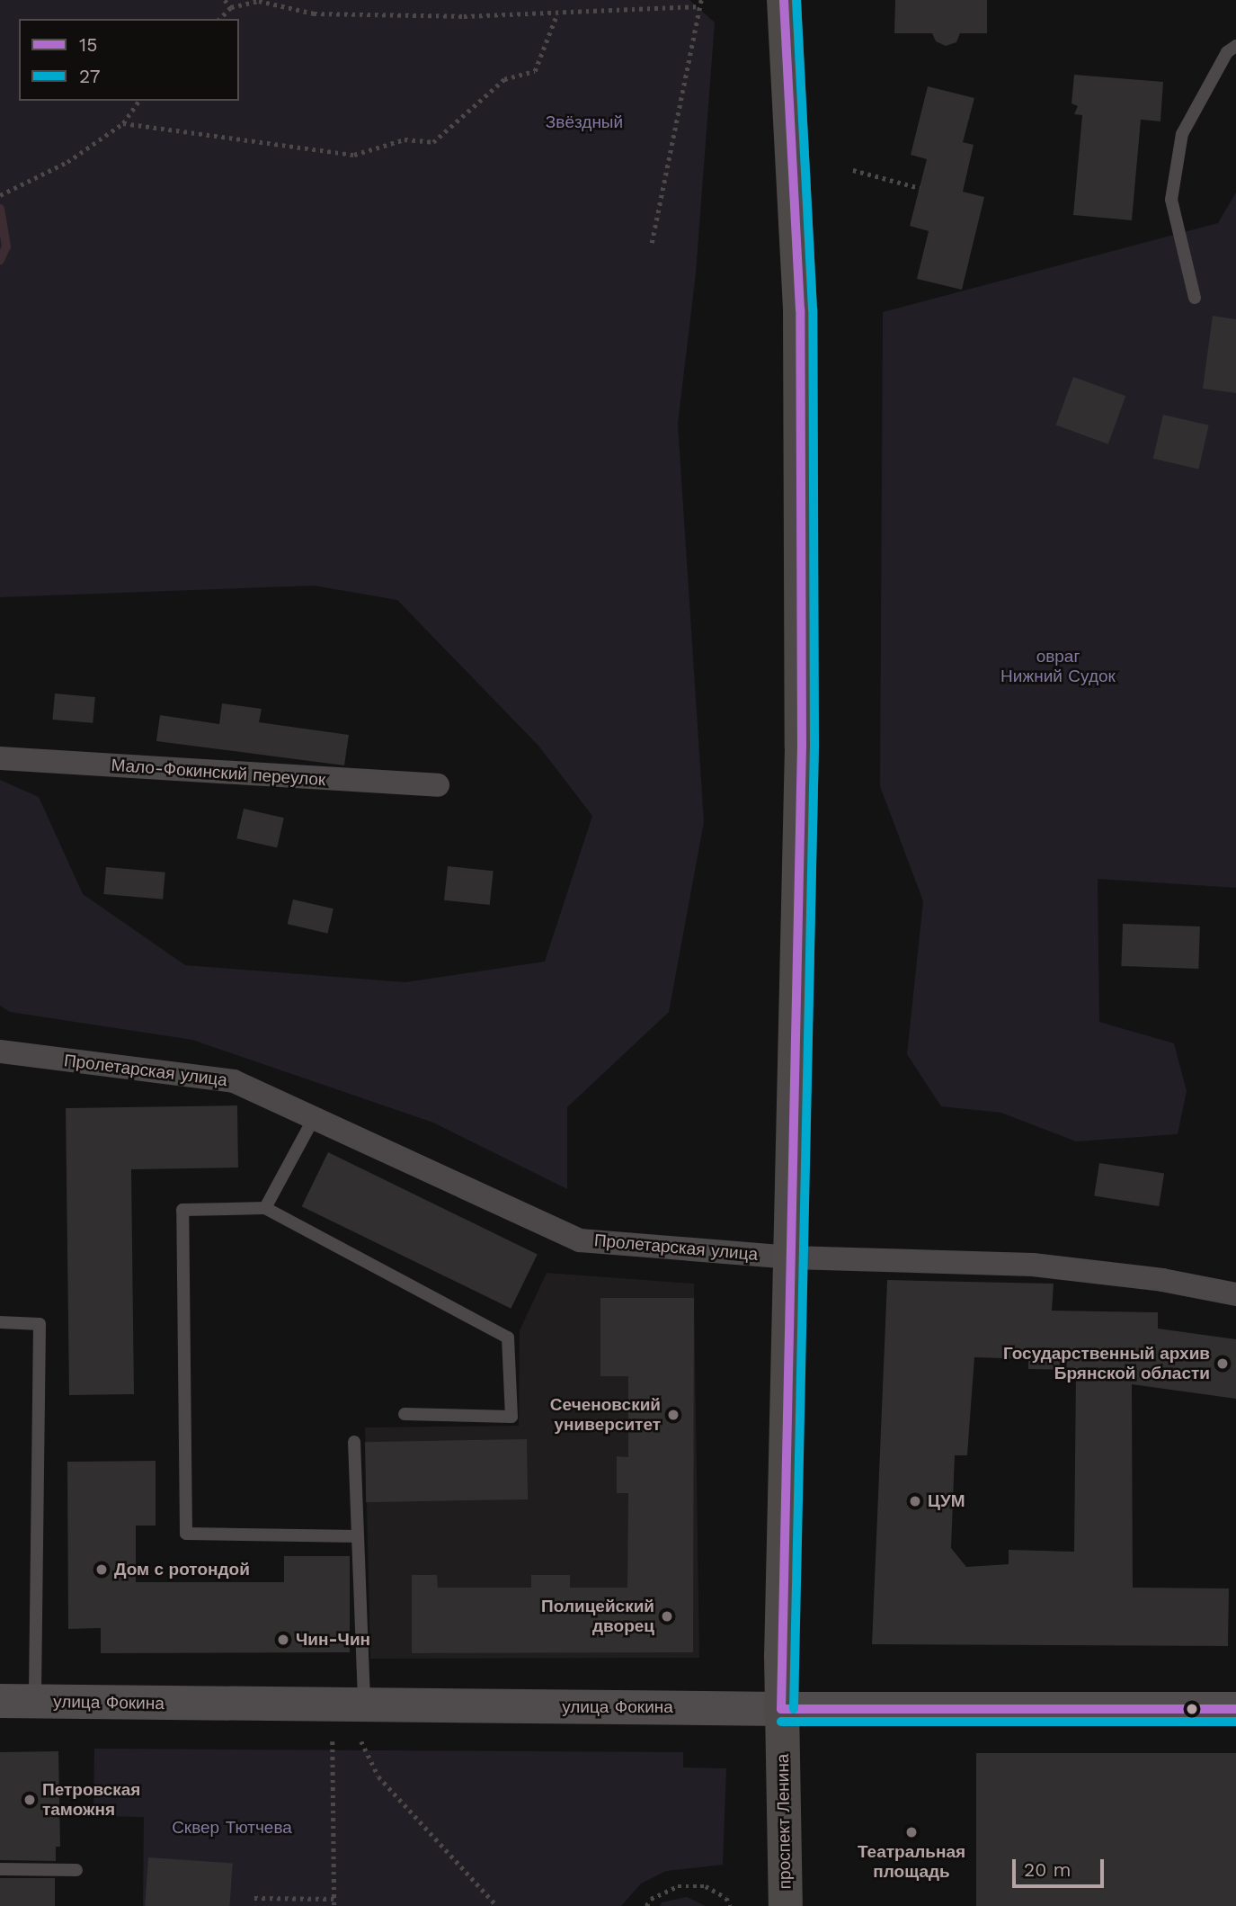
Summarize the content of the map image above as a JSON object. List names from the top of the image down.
{
  "streets": {
    "main road": ["улица Фокина", "проспект Ленина"],
    "street": ["Мало-Фокинский переулок", "Пролетарская улица"]
  },
  "crossings": [
    ["Пролетарская улица", "проспект Ленина"],
    ["улица Фокина", "проспект Ленина"]
  ],
  "parks": ["Звёздный", "овраг Нижний Судок", "Сквер Тютчева"],
  "places": [
    "Государственный архив Брянской области",
    "Сеченовский университет",
    "ЦУМ",
    "Дом с ротондой",
    "Полицейский дворец",
    "Чин-Чин",
    "Петровская таможня",
    "Театральная площадь"
  ],
  "lines": ["transit line 15", "transit line 27"],
  "legend": ["15", "27"],
  "scale_bar": "20 m"
}
